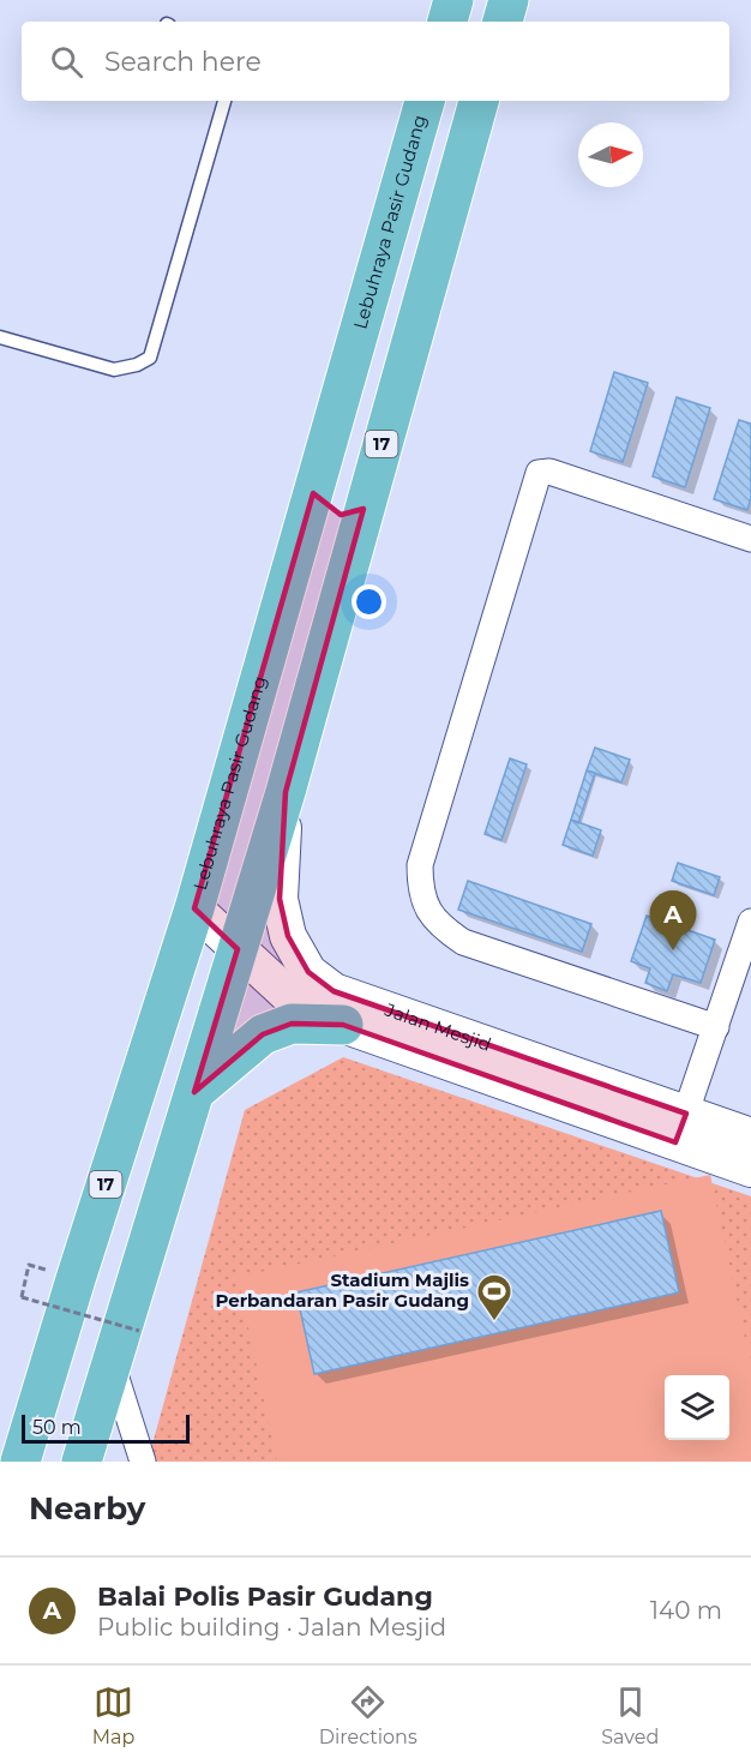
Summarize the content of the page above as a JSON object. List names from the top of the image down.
{
  "streets": {
    "main road": ["Lebuhraya Pasir Gudang", "17", "Jalan Mesjid"]
  },
  "crossings": [
    ["Lebuhraya Pasir Gudang", "Jalan Mesjid"],
    ["17", "Jalan Mesjid"]
  ],
  "places": {
    "sports": ["Stadium Majlis Perbandaran Pasir Gudang"]
  },
  "scale_bar": "50 m",
  "north": "right",
  "page": {
    "search": "Search here",
    "pins": "A",
    "scale": "50 m",
    "heading": "Nearby",
    "list": [
      {
        "mark": "A",
        "name": "Balai Polis Pasir Gudang",
        "note": "Public building · Jalan Mesjid",
        "value": "140 m"
      }
    ],
    "nav": ["Map", "Directions", "Saved"]
  }
}
